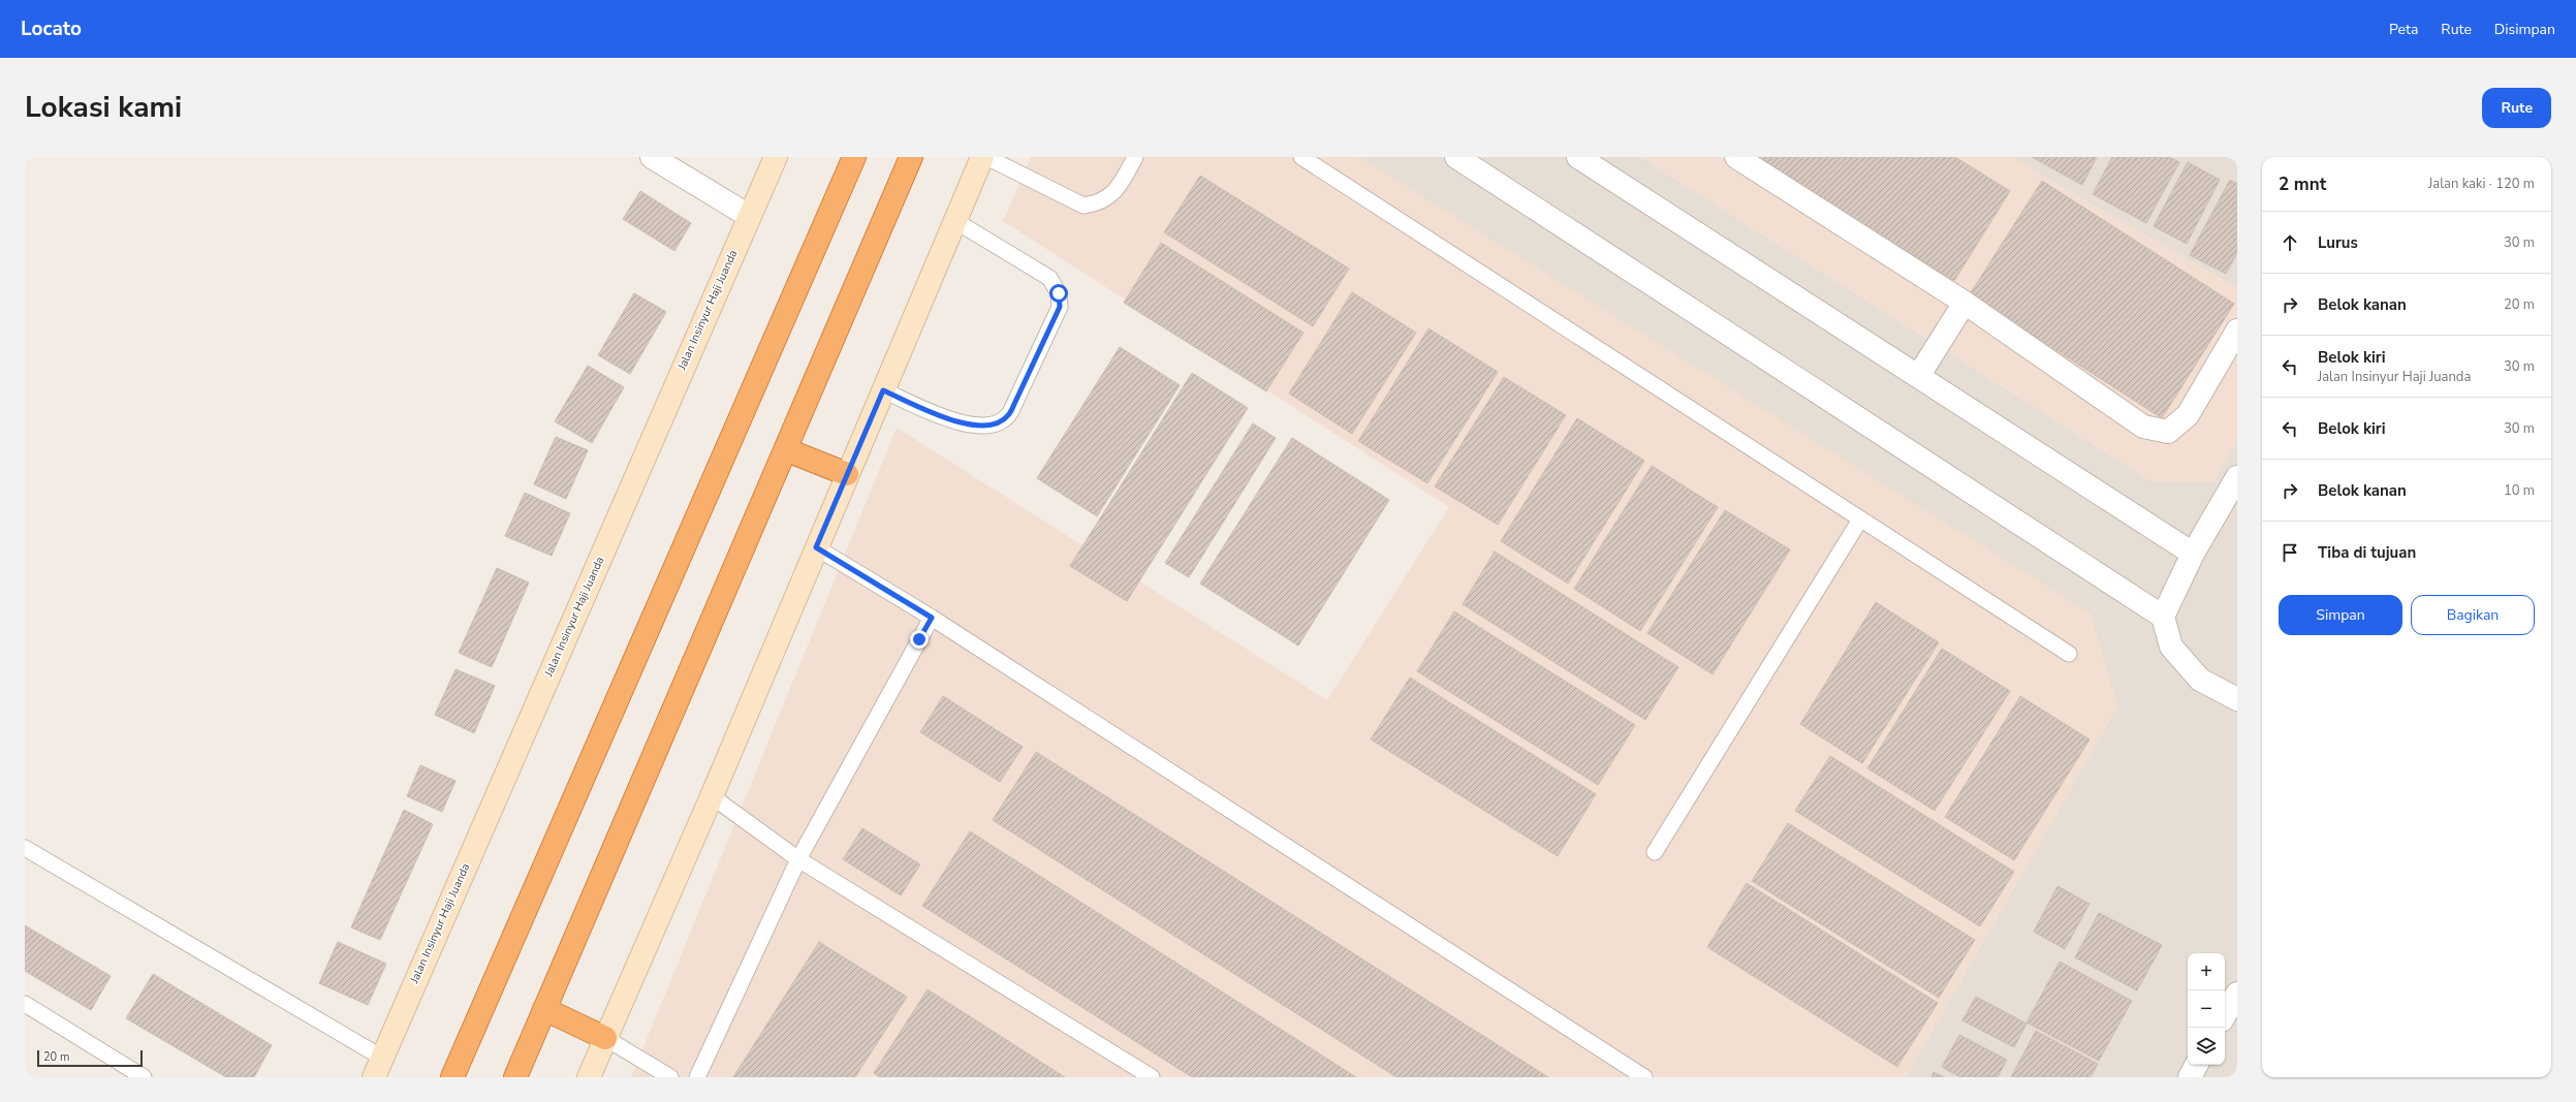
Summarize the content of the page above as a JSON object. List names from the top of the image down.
{
  "streets": {
    "street": ["Jalan Insinyur Haji Juanda"]
  },
  "scale_bar": "20 m",
  "page": {
    "header": "Locato",
    "nav": ["Peta", "Rute", "Disimpan"],
    "title": "Lokasi kami",
    "buttons": [
      "Rute",
      ["Simpan", "Bagikan"]
    ],
    "heading": ["2 mnt", "Jalan kaki · 120 m"],
    "list": [
      ["Lurus", "30 m"],
      ["Belok kanan", "20 m"],
      ["Belok kiri", "Jalan Insinyur Haji Juanda", "30 m"],
      ["Belok kiri", "30 m"],
      ["Belok kanan", "10 m"],
      "Tiba di tujuan"
    ],
    "map_buttons": ["+", "−"],
    "scale": "20 m"
  }
}
